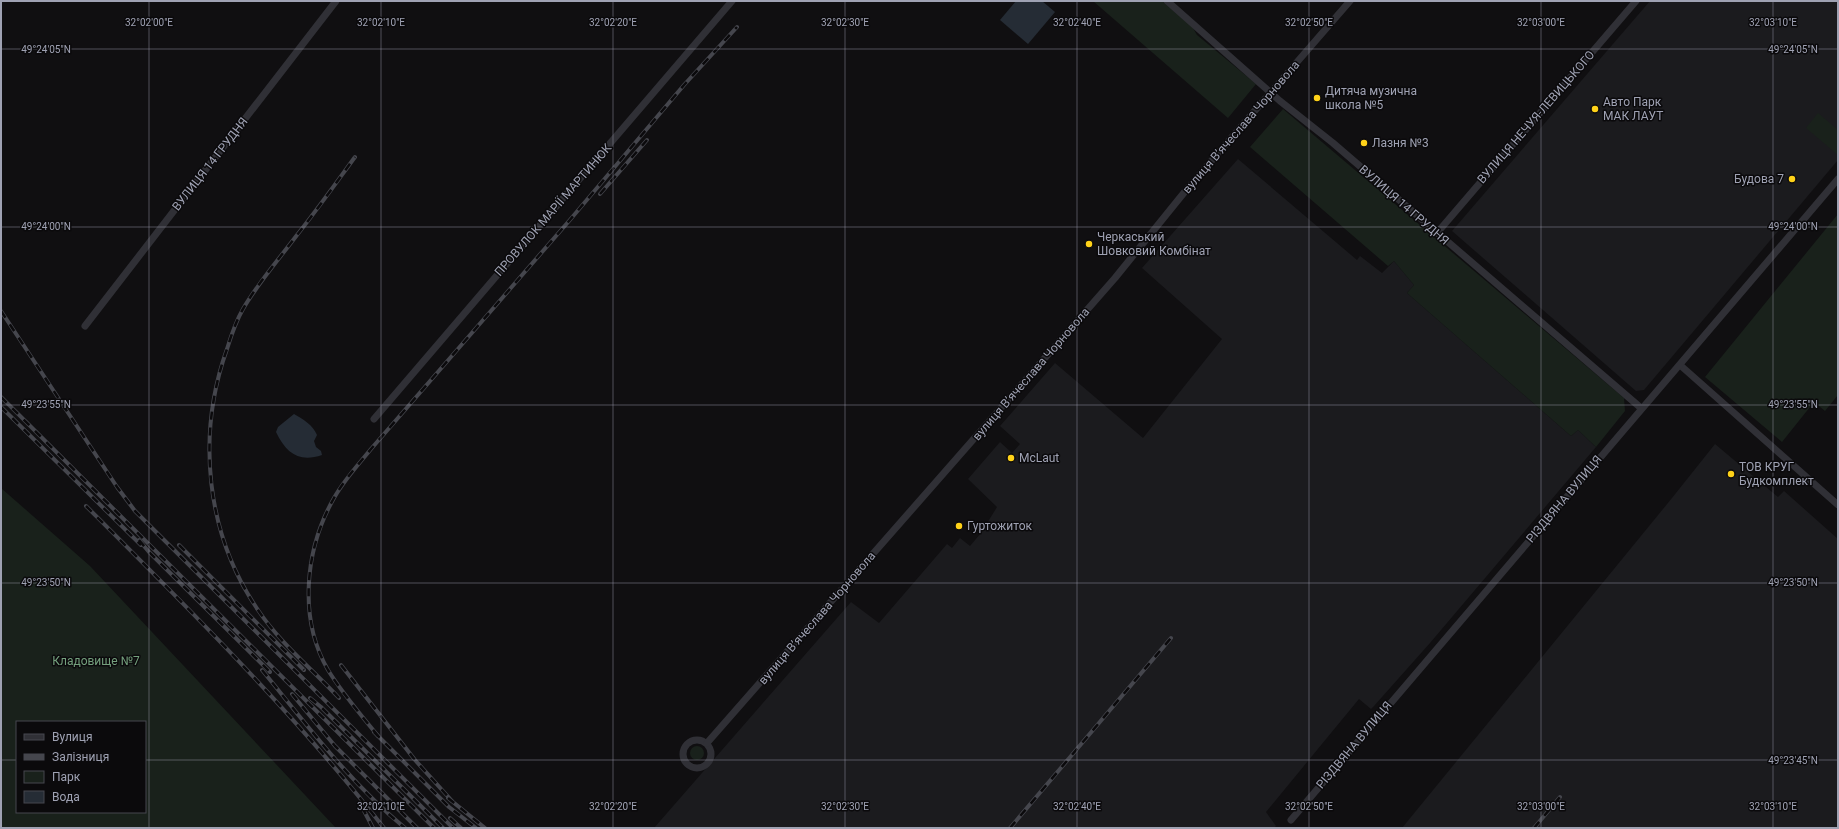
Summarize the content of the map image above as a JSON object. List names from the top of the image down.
{
  "streets": {
    "street": [
      "ВУЛИЦЯ НЕЧУЯ-ЛЕВИЦЬКОГО",
      "вулиця Вʼячеслава Чорновола",
      "ВУЛИЦЯ 14 ГРУДНЯ",
      "ПРОВУЛОК МАРІЇ МАРТИНЮК",
      "РІЗДВЯНА ВУЛИЦЯ"
    ]
  },
  "crossings": [
    ["ВУЛИЦЯ НЕЧУЯ-ЛЕВИЦЬКОГО", "ВУЛИЦЯ 14 ГРУДНЯ"],
    ["вулиця Вʼячеслава Чорновола", "ВУЛИЦЯ 14 ГРУДНЯ"],
    ["ВУЛИЦЯ 14 ГРУДНЯ", "РІЗДВЯНА ВУЛИЦЯ"]
  ],
  "parks": ["Кладовище №7"],
  "places": [
    "Дитяча музична школа №5",
    "Авто Парк МАК ЛАУТ",
    "Лазня №3",
    "Будова 7",
    "Черкаський Шовковий Комбінат",
    "McLaut",
    "ТОВ КРУГ Будкомплект",
    "Гуртожиток"
  ],
  "legend": [
    "Вулиця",
    "Залізниця",
    "Парк",
    "Вода"
  ],
  "coordinates": [
    "32°02'00\"E",
    "32°02'10\"E",
    "32°02'20\"E",
    "32°02'30\"E",
    "32°02'40\"E",
    "32°02'50\"E",
    "32°03'00\"E",
    "32°03'10\"E",
    "49°24'05\"N",
    "49°24'00\"N",
    "49°23'55\"N",
    "49°23'50\"N",
    "49°23'45\"N"
  ]
}
